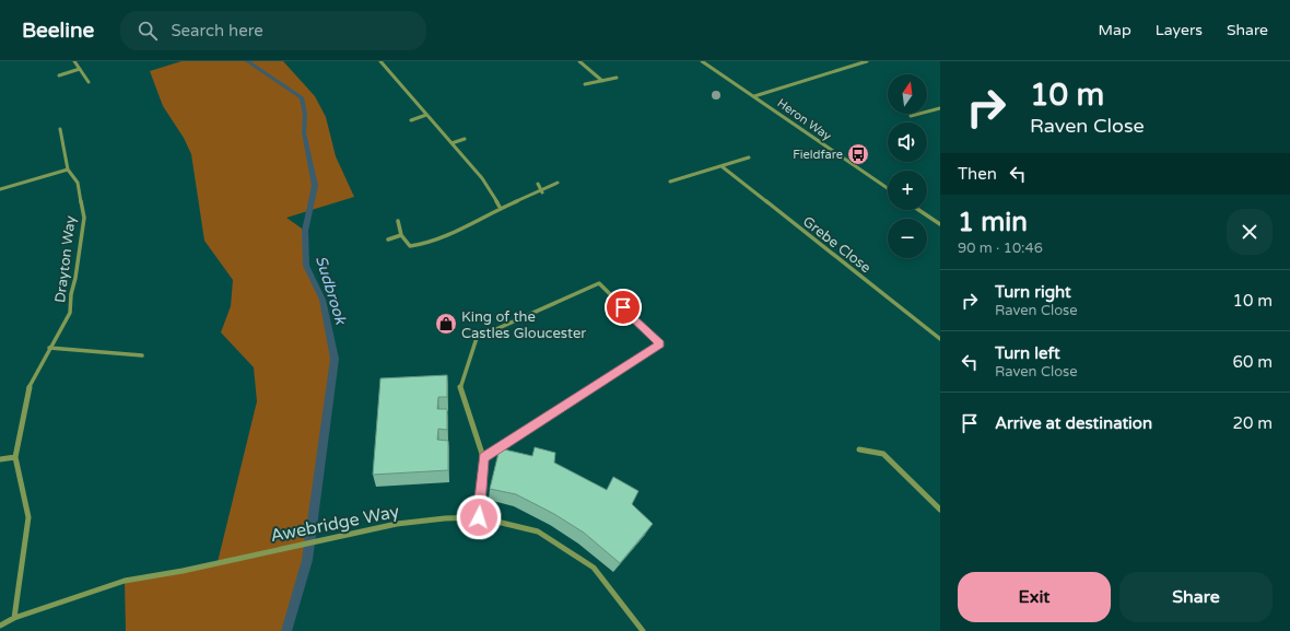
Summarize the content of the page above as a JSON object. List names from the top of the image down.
{
  "streets": {
    "street": [
      "Heron Way",
      "Grebe Close",
      "Drayton Way",
      "Awebridge Way"
    ]
  },
  "crossings": [
    ["Drayton Way", "Awebridge Way"]
  ],
  "water": ["Sudbrook"],
  "places": {
    "bus stop": ["Fieldfare"],
    "shop": ["King of the Castles Gloucester"]
  },
  "north": "top",
  "page": {
    "header": "Beeline",
    "search": "Search here",
    "nav": ["Map", "Layers", "Share"],
    "turn": ["10 m", "Raven Close"],
    "map_buttons": ["+", "−"],
    "then": "Then",
    "heading": ["1 min", "90 m · 10:46"],
    "list": [
      {
        "name": "Turn right",
        "note": "Raven Close",
        "value": "10 m"
      },
      {
        "name": "Turn left",
        "note": "Raven Close",
        "value": "60 m"
      },
      {
        "name": "Arrive at destination",
        "value": "20 m"
      }
    ],
    "buttons": ["Exit", "Share"]
  }
}
